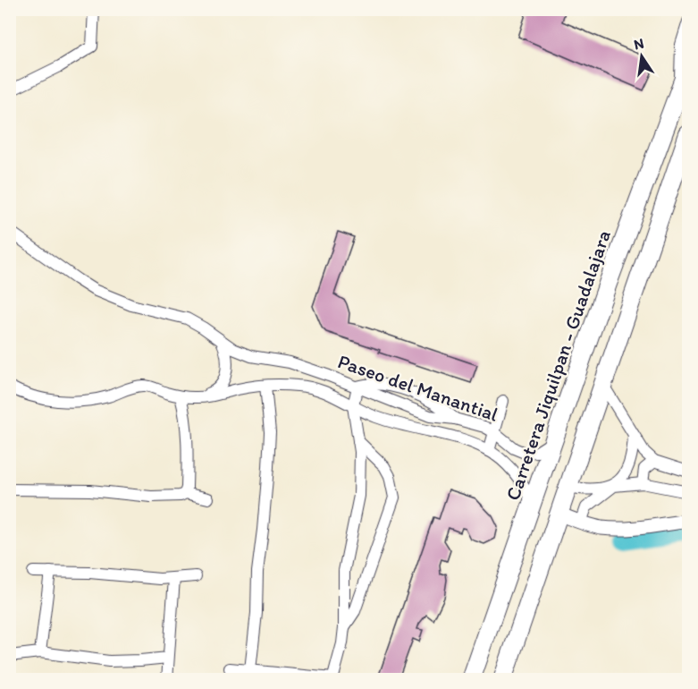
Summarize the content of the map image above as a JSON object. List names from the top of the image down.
{
  "streets": {
    "highway": ["Carretera Jiquilpan - Guadalajara"],
    "street": ["Paseo del Manantial"]
  },
  "crossings": [
    ["Carretera Jiquilpan - Guadalajara", "Paseo del Manantial"]
  ],
  "north": "top"
}
